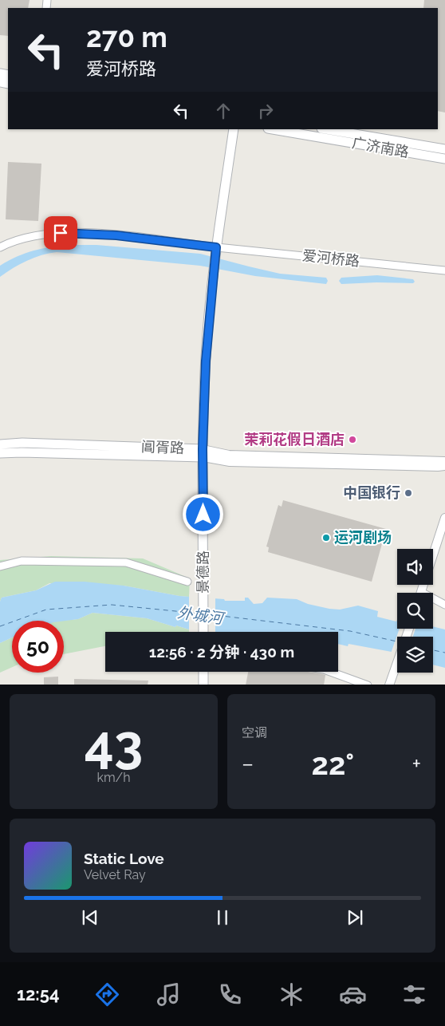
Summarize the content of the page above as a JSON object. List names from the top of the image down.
{
  "streets": {
    "main road": ["广济南路", "阊胥路", "景德路"],
    "street": ["爱河桥路"]
  },
  "crossings": [
    ["阊胥路", "景德路"]
  ],
  "water": ["外城河"],
  "places": ["茉莉花假日酒店", "中国银行", "运河剧场"],
  "page": {
    "turn": ["270 m", "爱河桥路"],
    "limit": "50",
    "trip": "12:56 · 2 分钟 · 430 m",
    "tile": [
      ["43", "km/h"],
      "空调"
    ],
    "heat": ["−", "22°", "+"],
    "song": ["Static Love", "Velvet Ray"],
    "tabs": "12:54"
  }
}
